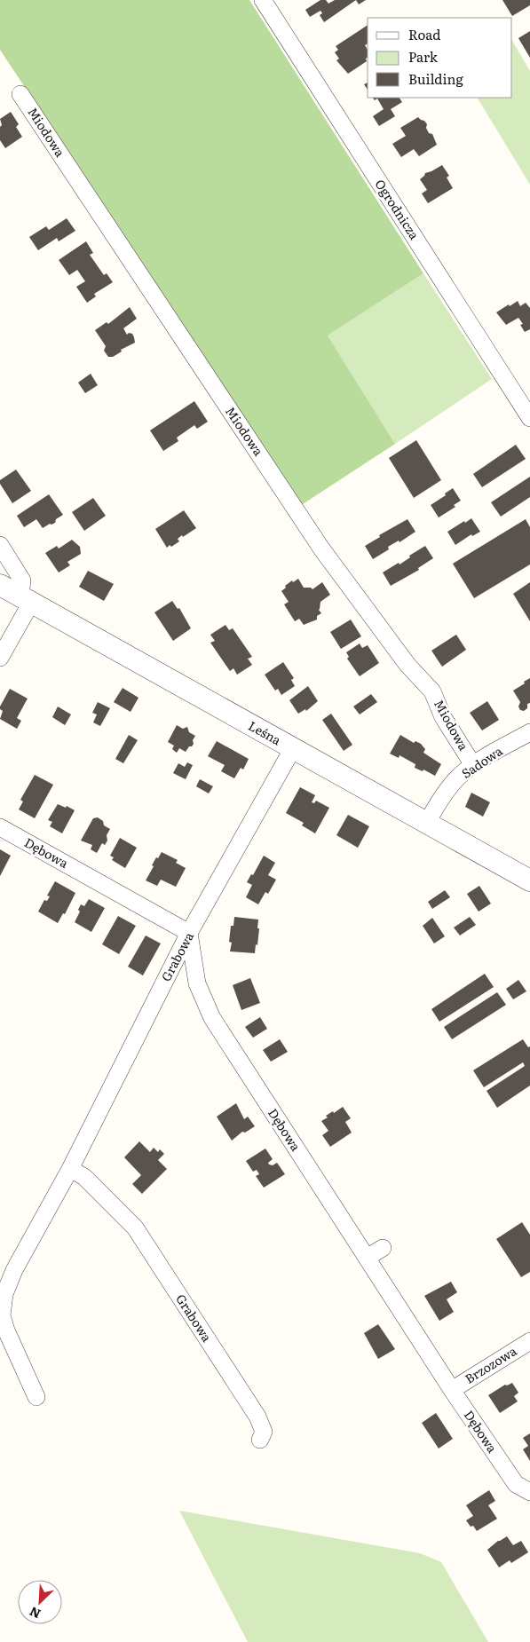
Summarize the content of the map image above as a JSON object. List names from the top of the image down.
{
  "streets": {
    "street": [
      "Miodowa",
      "Ogrodnicza",
      "Leśna",
      "Sadowa",
      "Dębowa",
      "Grabowa",
      "Brzozowa"
    ]
  },
  "crossings": [
    ["Miodowa", "Sadowa"],
    ["Leśna", "Sadowa"],
    ["Leśna", "Grabowa"],
    ["Dębowa", "Grabowa"],
    ["Dębowa", "Brzozowa"]
  ],
  "legend": ["Road", "Park", "Building"],
  "north": "bottom left"
}
